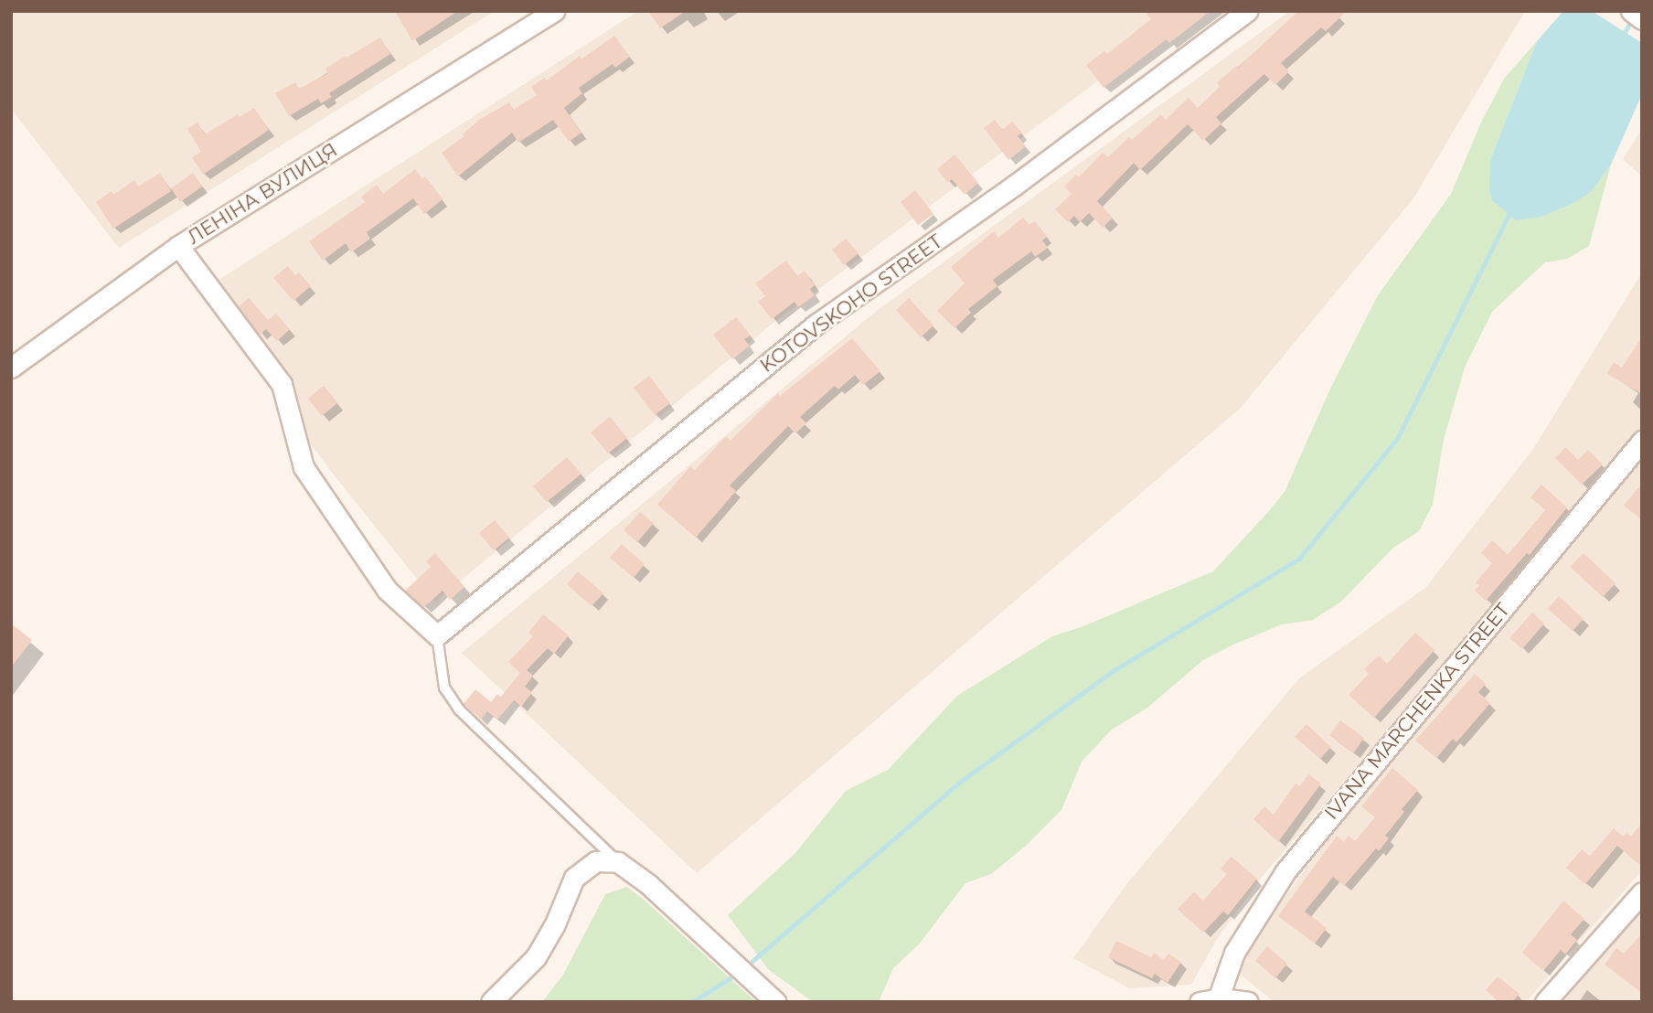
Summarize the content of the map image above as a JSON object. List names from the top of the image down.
{
  "streets": {
    "street": ["ЛЕНІНА ВУЛИЦЯ", "KOTOVSKOHO STREET", "IVANA MARCHENKA STREET"]
  },
  "crossings": [
    ["ЛЕНІНА ВУЛИЦЯ", "KOTOVSKOHO STREET"]
  ]
}
